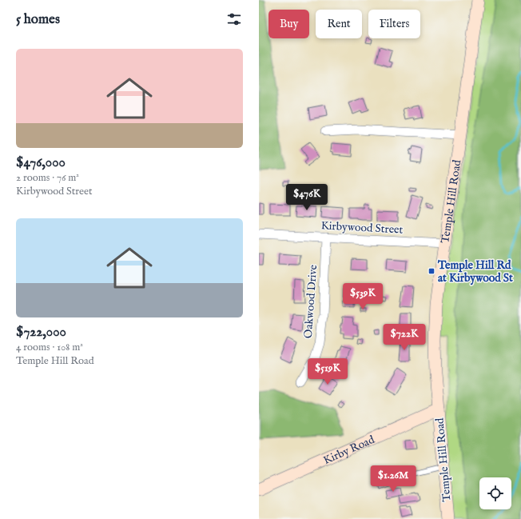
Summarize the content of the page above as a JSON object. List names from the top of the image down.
{
  "streets": {
    "main road": ["Temple Hill Road", "Kirby Road"],
    "street": ["Kirbywood Street", "Oakwood Drive"]
  },
  "crossings": [
    ["Temple Hill Road", "Kirbywood Street"],
    ["Temple Hill Road", "Kirby Road"],
    ["Kirbywood Street", "Oakwood Drive"]
  ],
  "places": {
    "transit": ["Temple Hill Rd at Kirbywood St"]
  },
  "page": {
    "heading": "5 homes",
    "chip": ["Buy", "Rent", "Filters"],
    "list": [
      {
        "name": "$476,000",
        "note": "2 rooms · 76 m² · Kirbywood Street"
      },
      {
        "name": "$722,000",
        "note": "4 rooms · 108 m² · Temple Hill Road"
      }
    ],
    "price": [
      "$476K",
      "$539K",
      "$722K",
      "$519K",
      "$1.26M"
    ]
  }
}
